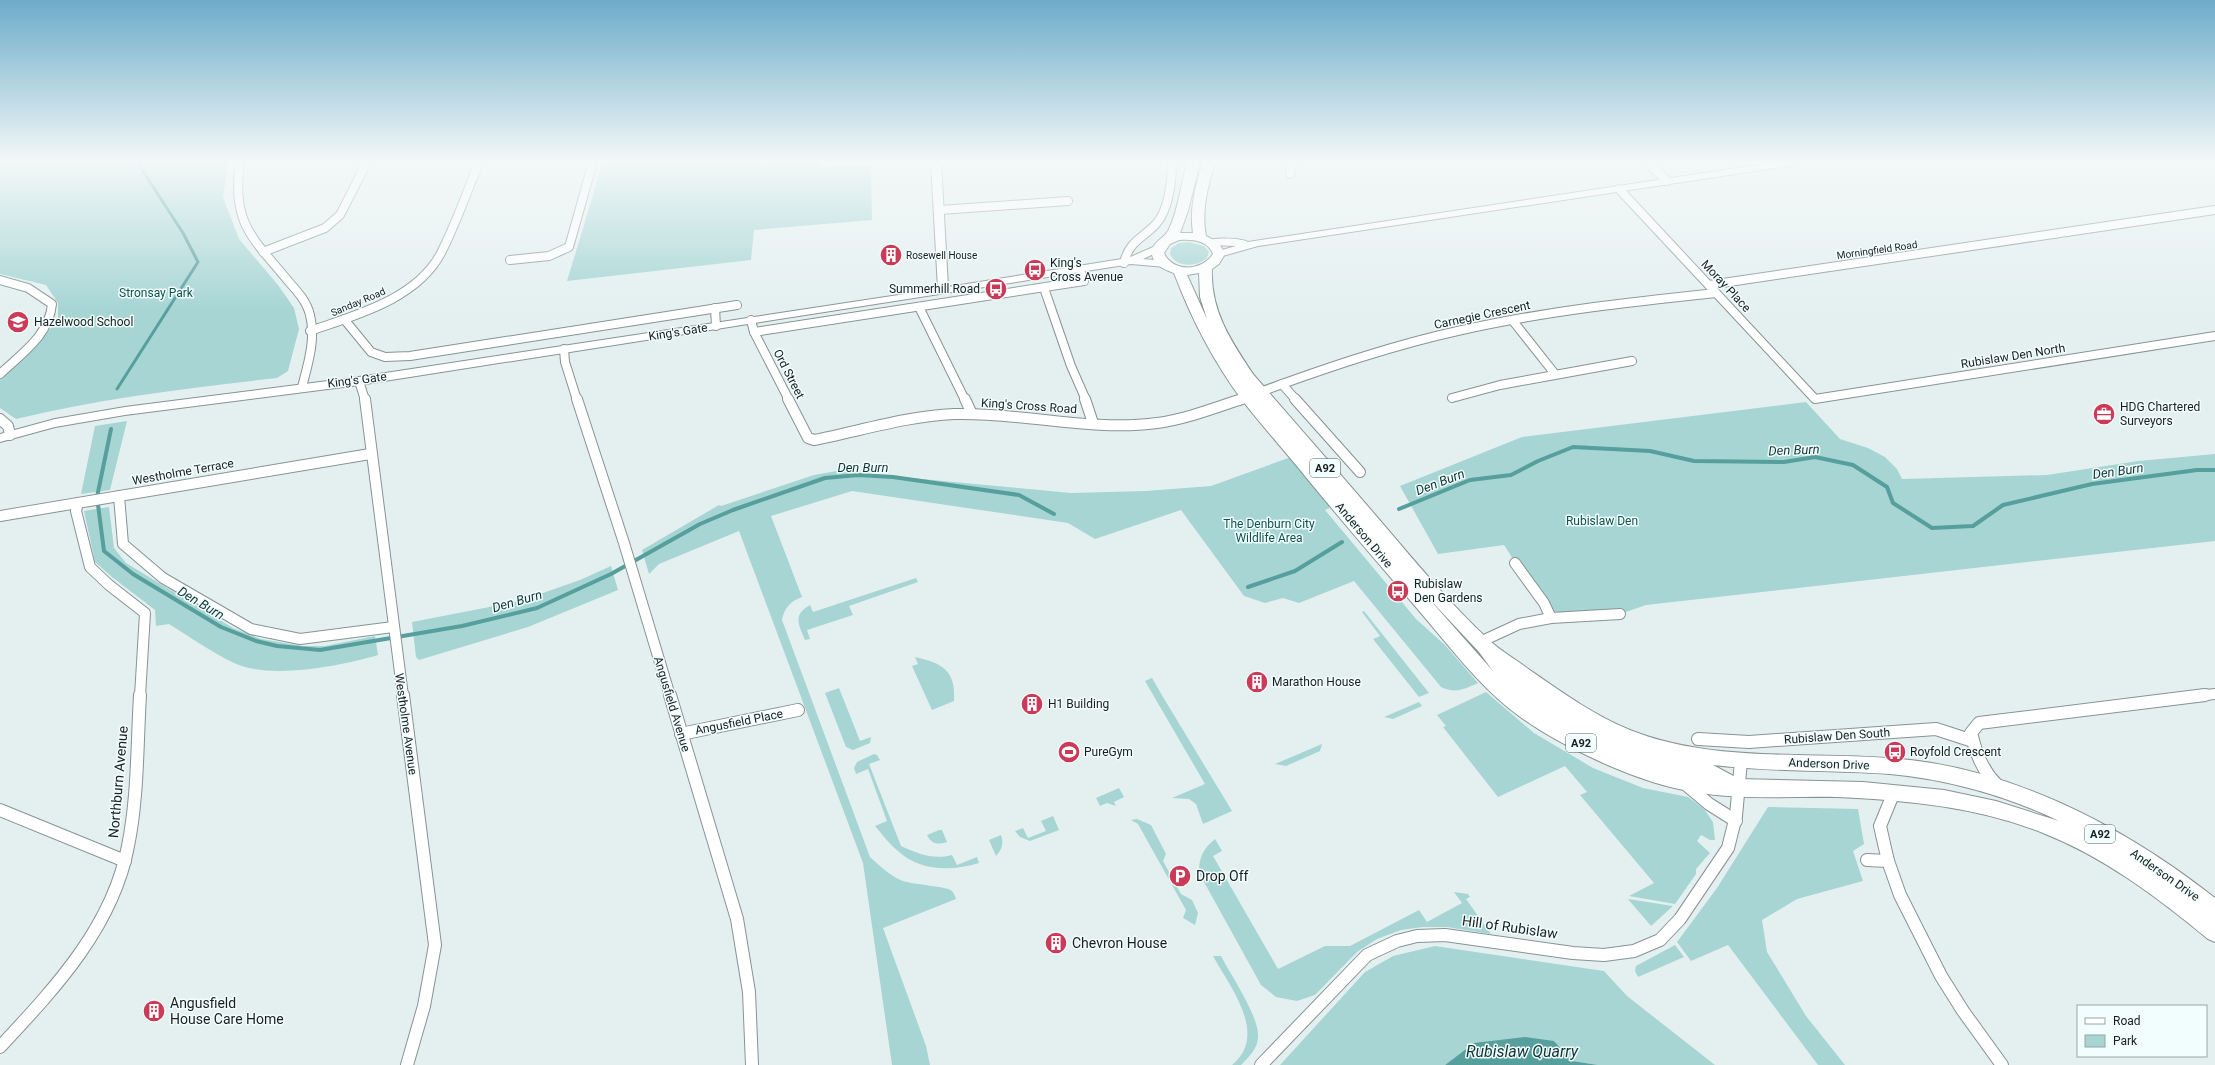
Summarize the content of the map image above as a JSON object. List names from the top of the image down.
{
  "streets": {
    "main road": ["A92", "Anderson Drive"],
    "street": [
      "Morningfield Road",
      "Moray Place",
      "Sanday Road",
      "Carnegie Crescent",
      "King's Gate",
      "Rubislaw Den North",
      "Ord Street",
      "King's Cross Road",
      "Westholme Terrace",
      "Angusfield Avenue",
      "Angusfield Place",
      "Westholme Avenue",
      "Rubislaw Den South",
      "Northburn Avenue",
      "Hill of Rubislaw"
    ]
  },
  "crossings": [
    ["Morningfield Road", "Moray Place"],
    ["Moray Place", "Carnegie Crescent"],
    ["Moray Place", "Rubislaw Den North"],
    ["Sanday Road", "King's Gate"],
    ["Carnegie Crescent", "King's Cross Road"],
    ["Carnegie Crescent", "Anderson Drive"],
    ["King's Gate", "Ord Street"],
    ["King's Gate", "Anderson Drive"],
    ["King's Gate", "Angusfield Avenue"],
    ["King's Gate", "Westholme Avenue"],
    ["Ord Street", "King's Cross Road"],
    ["King's Cross Road", "Anderson Drive"],
    ["Westholme Terrace", "Westholme Avenue"],
    ["Westholme Terrace", "Northburn Avenue"],
    ["Anderson Drive", "Hill of Rubislaw"],
    ["Angusfield Avenue", "Angusfield Place"]
  ],
  "water": ["Den Burn", "Rubislaw Quarry"],
  "parks": ["Stronsay Park", "Rubislaw Den", "The Denburn City Wildlife Area"],
  "places": {
    "building": [
      "Rosewell House",
      "Marathon House",
      "H1 Building",
      "Chevron House",
      "Angusfield House Care Home"
    ],
    "bus stop": [
      "King's Cross Avenue",
      "Summerhill Road",
      "Rubislaw Den Gardens",
      "Royfold Crescent"
    ],
    "school or university": ["Hazelwood School"],
    "office": ["HDG Chartered Surveyors"],
    "sports": ["PureGym"],
    "parking": ["Drop Off"]
  },
  "legend": ["Road", "Park"]
}
